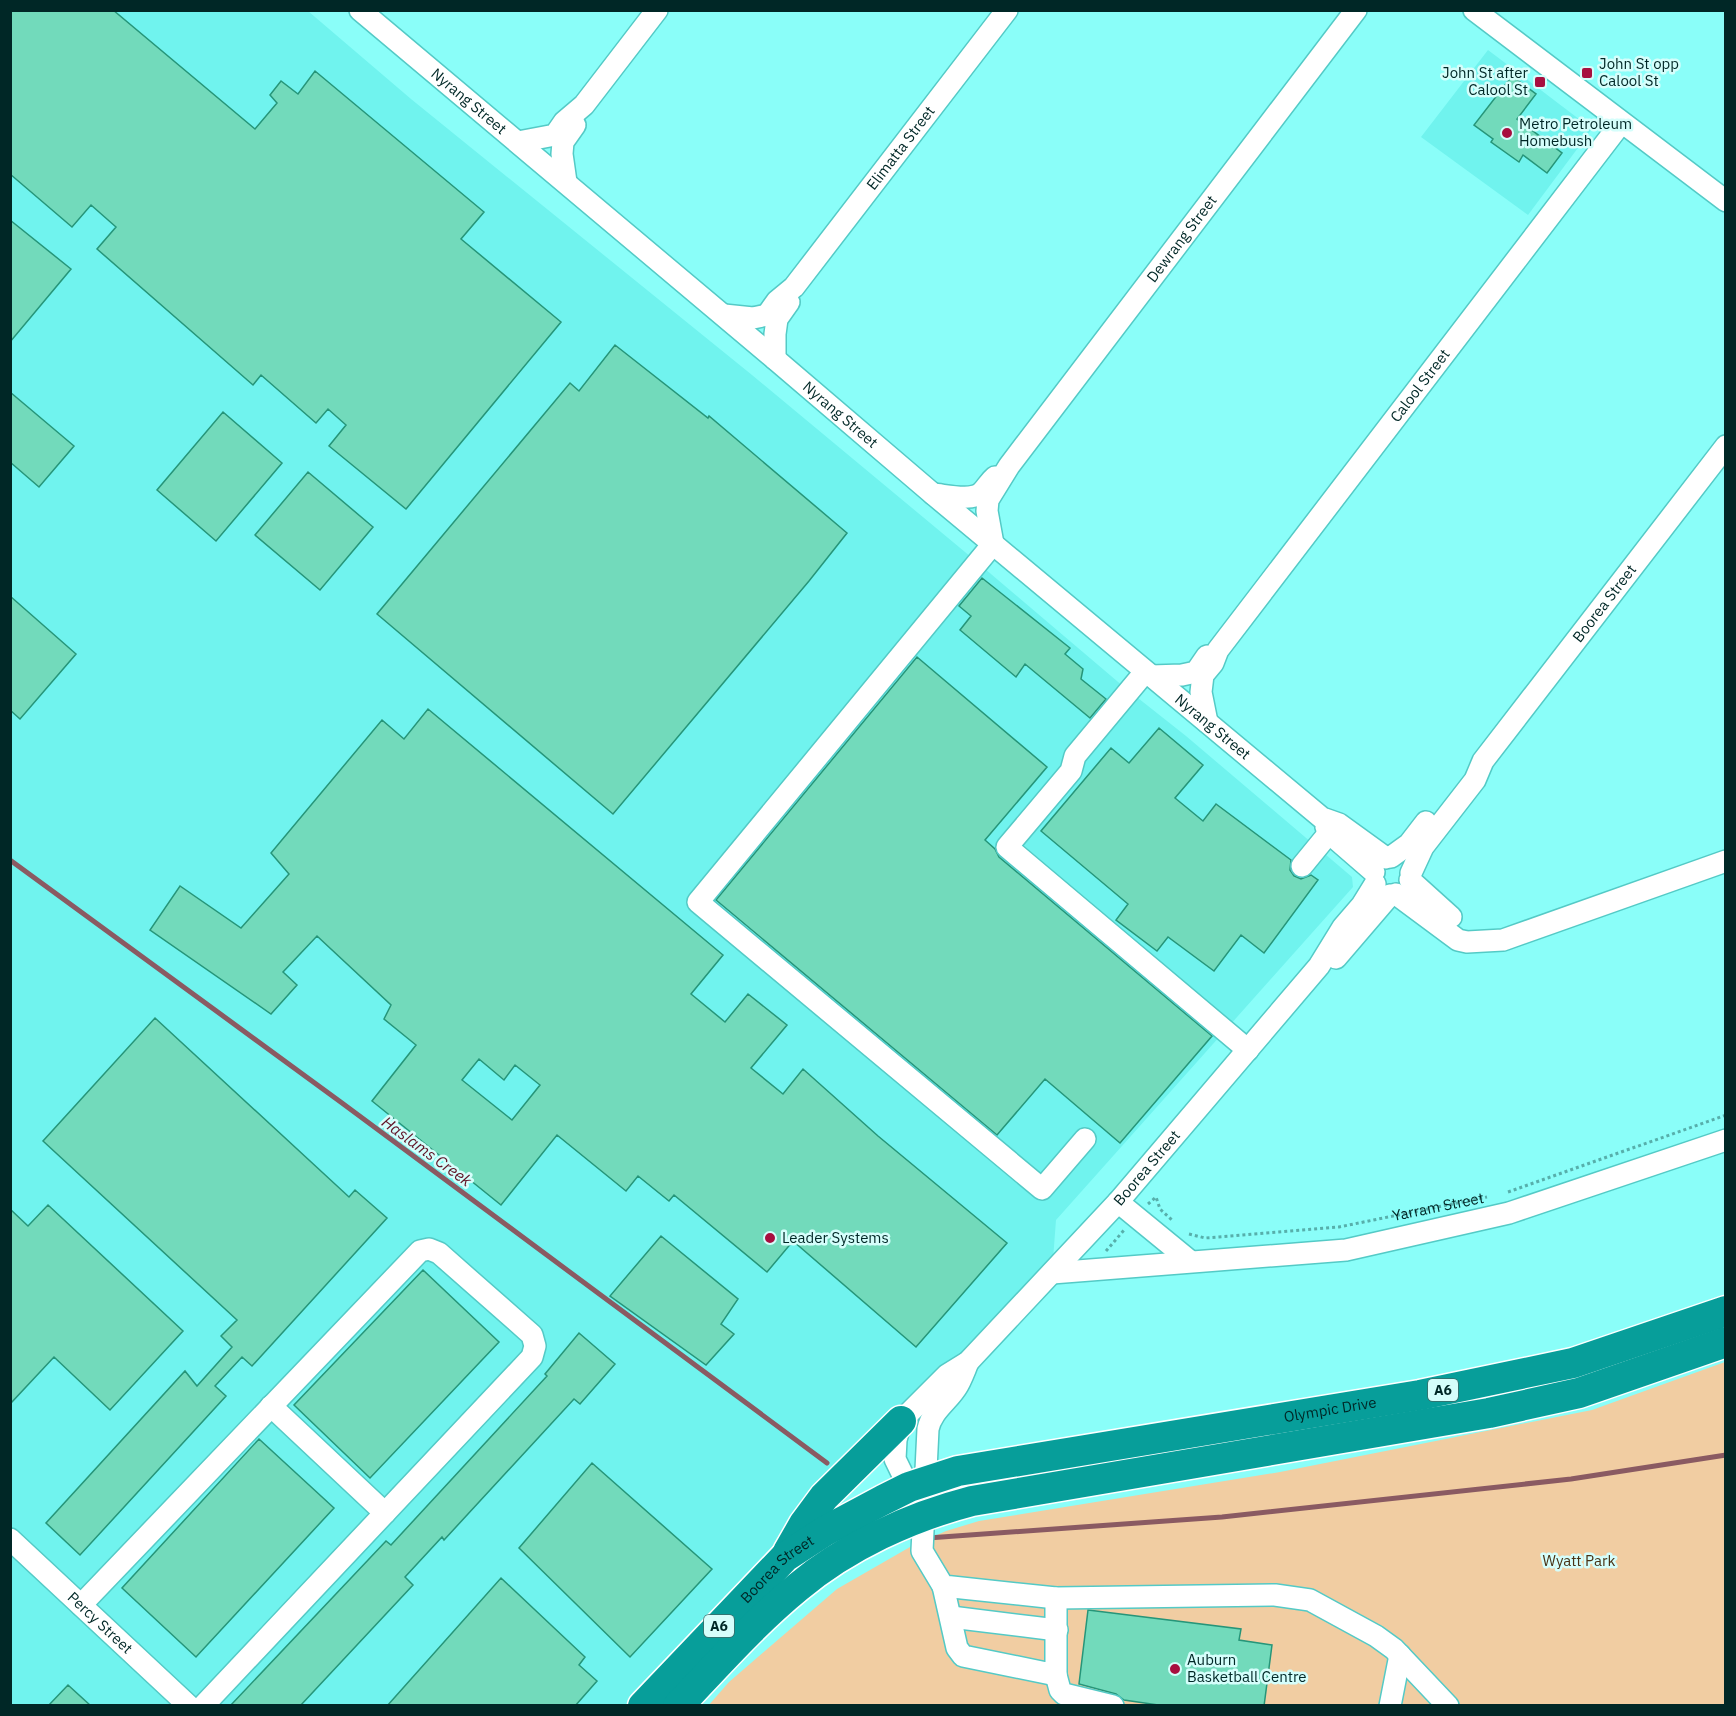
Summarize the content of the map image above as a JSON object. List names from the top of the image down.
{
  "streets": {
    "highway": ["Boorea Street", "A6", "Olympic Drive"],
    "street": [
      "Nyrang Street",
      "Elimatta Street",
      "Dewrang Street",
      "Calool Street",
      "Yarram Street",
      "Percy Street"
    ]
  },
  "crossings": [
    ["Nyrang Street", "Elimatta Street"],
    ["Nyrang Street", "Dewrang Street"],
    ["Nyrang Street", "Calool Street"],
    ["Nyrang Street", "Boorea Street"],
    ["Boorea Street", "Yarram Street"],
    ["Boorea Street", "Olympic Drive"]
  ],
  "water": ["Haslams Creek"],
  "parks": ["Wyatt Park"],
  "places": {
    "transit": ["John St opp Calool St", "John St after Calool St"],
    "other": ["Metro Petroleum Homebush", "Leader Systems", "Auburn Basketball Centre"]
  }
}
